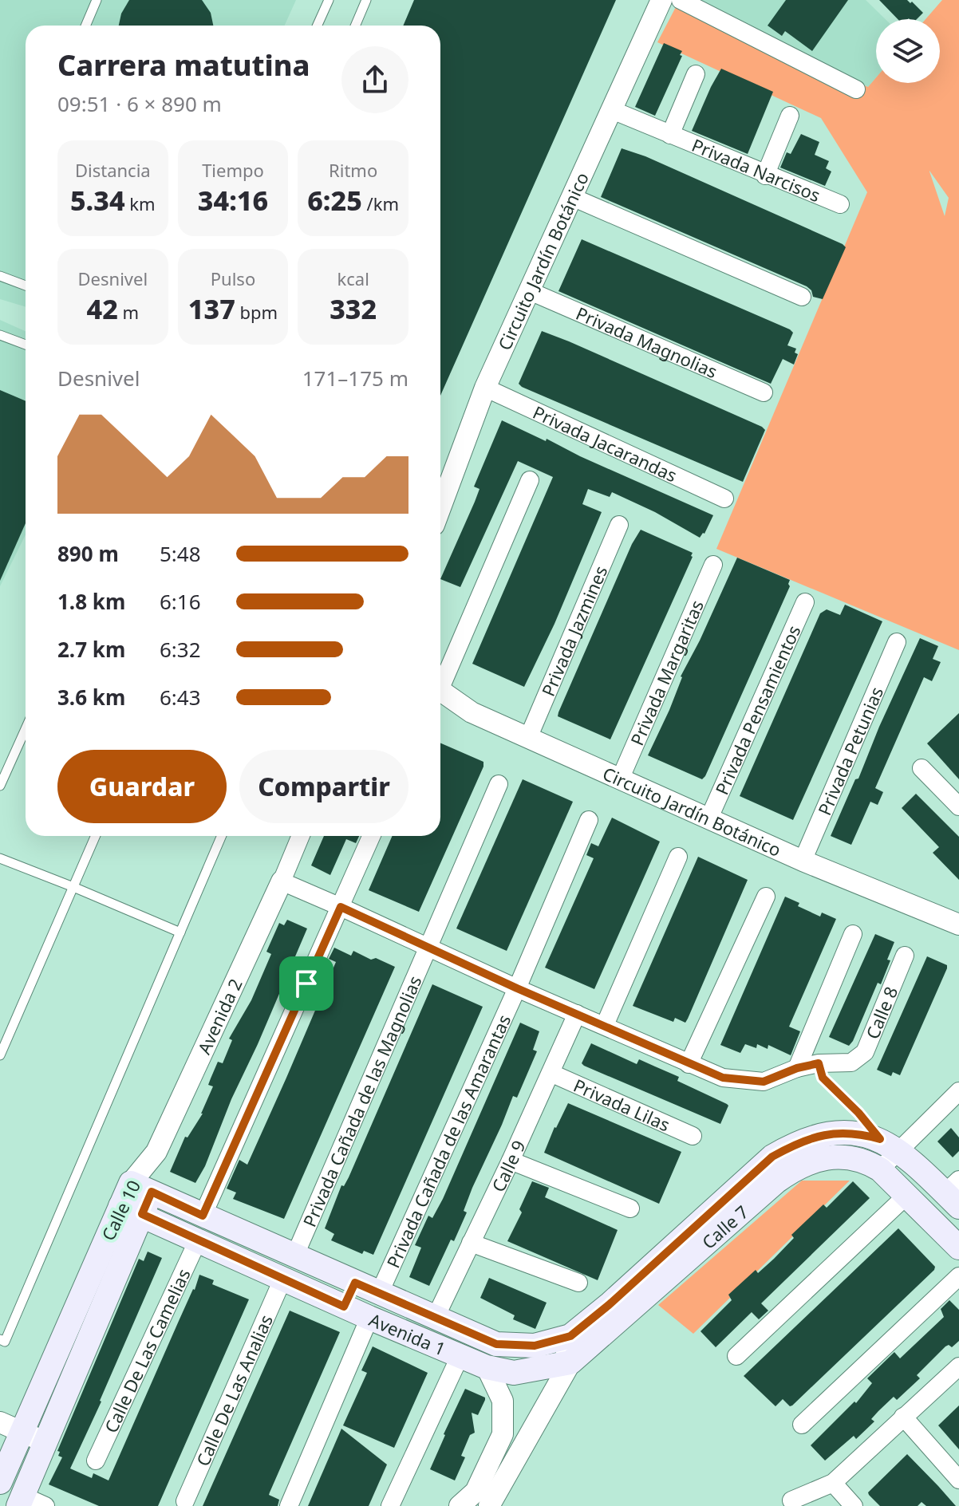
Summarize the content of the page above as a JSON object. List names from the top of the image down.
{
  "streets": {
    "main road": ["Calle 10", "Calle 7", "Avenida 1"],
    "street": [
      "Privada Narcisos",
      "Circuito Jardín Botánico",
      "Privada Magnolias",
      "Privada Jacarandas",
      "Privada Jazmines",
      "Privada Margaritas",
      "Privada Pensamientos",
      "Privada Petunias",
      "Calle 8",
      "Avenida 2",
      "Privada Cañada de las Magnolias",
      "Privada Lilas",
      "Privada Cañada de las Amarantas",
      "Calle 9",
      "Calle De Las Camelias",
      "Calle De Las Analias"
    ]
  },
  "crossings": [
    ["Privada Narcisos", "Circuito Jardín Botánico"],
    ["Circuito Jardín Botánico", "Privada Magnolias"],
    ["Circuito Jardín Botánico", "Privada Jacarandas"],
    ["Circuito Jardín Botánico", "Privada Jazmines"],
    ["Circuito Jardín Botánico", "Privada Margaritas"],
    ["Circuito Jardín Botánico", "Privada Pensamientos"],
    ["Circuito Jardín Botánico", "Privada Petunias"],
    ["Calle 8", "Avenida 2"],
    ["Calle 8", "Privada Cañada de las Magnolias"],
    ["Calle 8", "Privada Cañada de las Amarantas"],
    ["Calle 8", "Calle 9"],
    ["Avenida 2", "Calle 10"],
    ["Privada Cañada de las Magnolias", "Avenida 1"],
    ["Privada Lilas", "Calle 9"],
    ["Privada Cañada de las Amarantas", "Avenida 1"],
    ["Calle 9", "Avenida 1"],
    ["Calle 10", "Avenida 1"],
    ["Calle 7", "Avenida 1"],
    ["Avenida 1", "Calle De Las Camelias"],
    ["Avenida 1", "Calle De Las Analias"]
  ],
  "page": {
    "heading": ["Carrera matutina", "09:51 · 6 × 890 m"],
    "stats": [
      ["Distancia", "5.34 km"],
      ["Tiempo", "34:16"],
      ["Ritmo", "6:25 /km"],
      ["Desnivel", "42 m"],
      ["Pulso", "137 bpm"],
      ["kcal", "332"]
    ],
    "chart": ["Desnivel", "171–175 m"],
    "list": [
      {
        "name": "890 m",
        "note": "5:48"
      },
      {
        "name": "1.8 km",
        "note": "6:16"
      },
      {
        "name": "2.7 km",
        "note": "6:32"
      },
      {
        "name": "3.6 km",
        "note": "6:43"
      }
    ],
    "buttons": ["Guardar", "Compartir"]
  }
}
